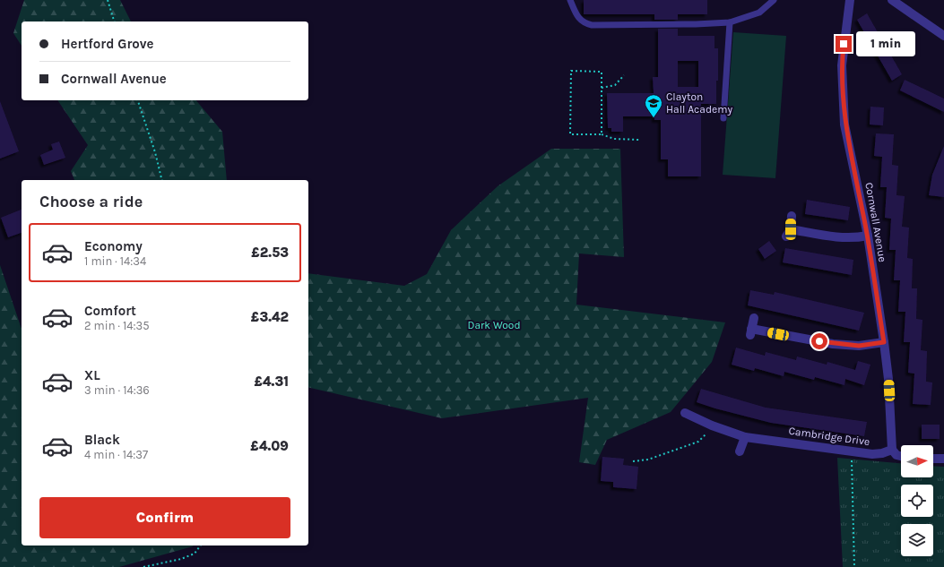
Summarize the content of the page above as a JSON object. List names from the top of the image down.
{
  "streets": {
    "street": ["Cornwall Avenue", "Cambridge Drive"]
  },
  "crossings": [
    ["Cornwall Avenue", "Cambridge Drive"]
  ],
  "parks": ["Dark Wood"],
  "places": {
    "school or university": ["Clayton Hall Academy"]
  },
  "north": "right",
  "page": {
    "banner": ["Hertford Grove", "Cornwall Avenue"],
    "bubble": "1 min",
    "heading": "Choose a ride",
    "list": [
      {
        "name": "Economy",
        "note": "1 min · 14:34",
        "value": "£2.53"
      },
      {
        "name": "Comfort",
        "note": "2 min · 14:35",
        "value": "£3.42"
      },
      {
        "name": "XL",
        "note": "3 min · 14:36",
        "value": "£4.31"
      },
      {
        "name": "Black",
        "note": "4 min · 14:37",
        "value": "£4.09"
      }
    ],
    "buttons": "Confirm"
  }
}
